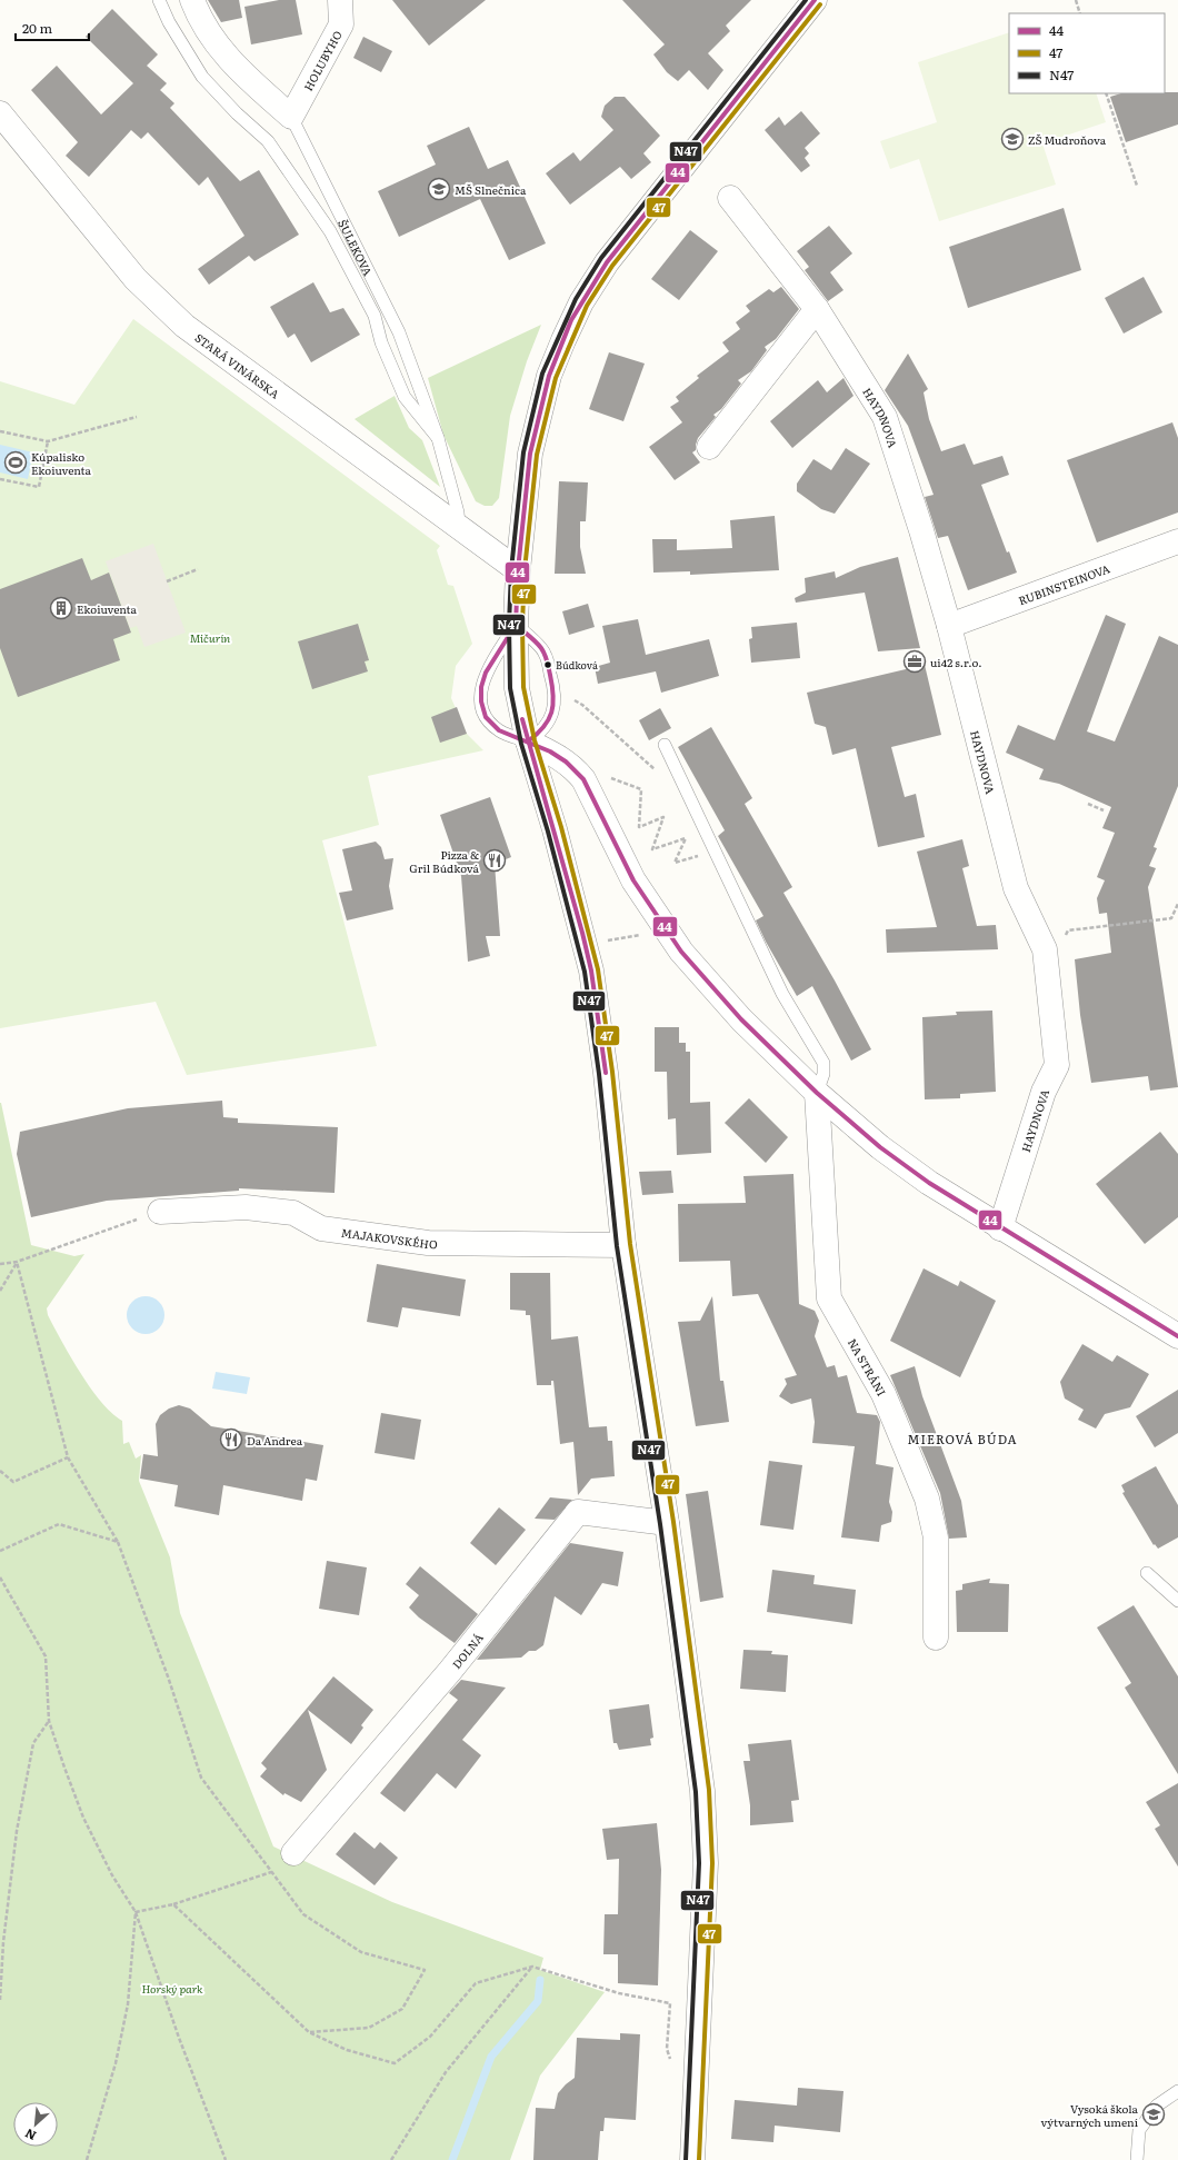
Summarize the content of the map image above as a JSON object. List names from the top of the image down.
{
  "streets": {
    "street": [
      "HOLUBYHO",
      "ŠULEKOVA",
      "STARÁ VINÁRSKA",
      "HAYDNOVA",
      "RUBINSTEINOVA",
      "MAJAKOVSKÉHO",
      "NA STRÁNI",
      "DOLNÁ"
    ]
  },
  "crossings": [
    ["HOLUBYHO", "ŠULEKOVA"],
    ["ŠULEKOVA", "STARÁ VINÁRSKA"],
    ["HAYDNOVA", "RUBINSTEINOVA"]
  ],
  "districts": ["MIEROVÁ BÚDA"],
  "parks": ["Mičurín", "Horský park"],
  "places": {
    "school or university": ["ZŠ Mudroňova", "MŠ Slnečnica", "Vysoká škola výtvarných umení"],
    "sports": ["Kúpalisko Ekoiuventa"],
    "building": ["Ekoiuventa"],
    "office": ["ui42 s.r.o."],
    "other": ["Búdková"],
    "restaurant": ["Pizza & Gril Búdková", "Da Andrea"]
  },
  "lines": ["transit line 44", "transit line N47", "transit line 47"],
  "legend": ["44", "47", "N47"],
  "scale_bar": "20 m",
  "north": "bottom left"
}
